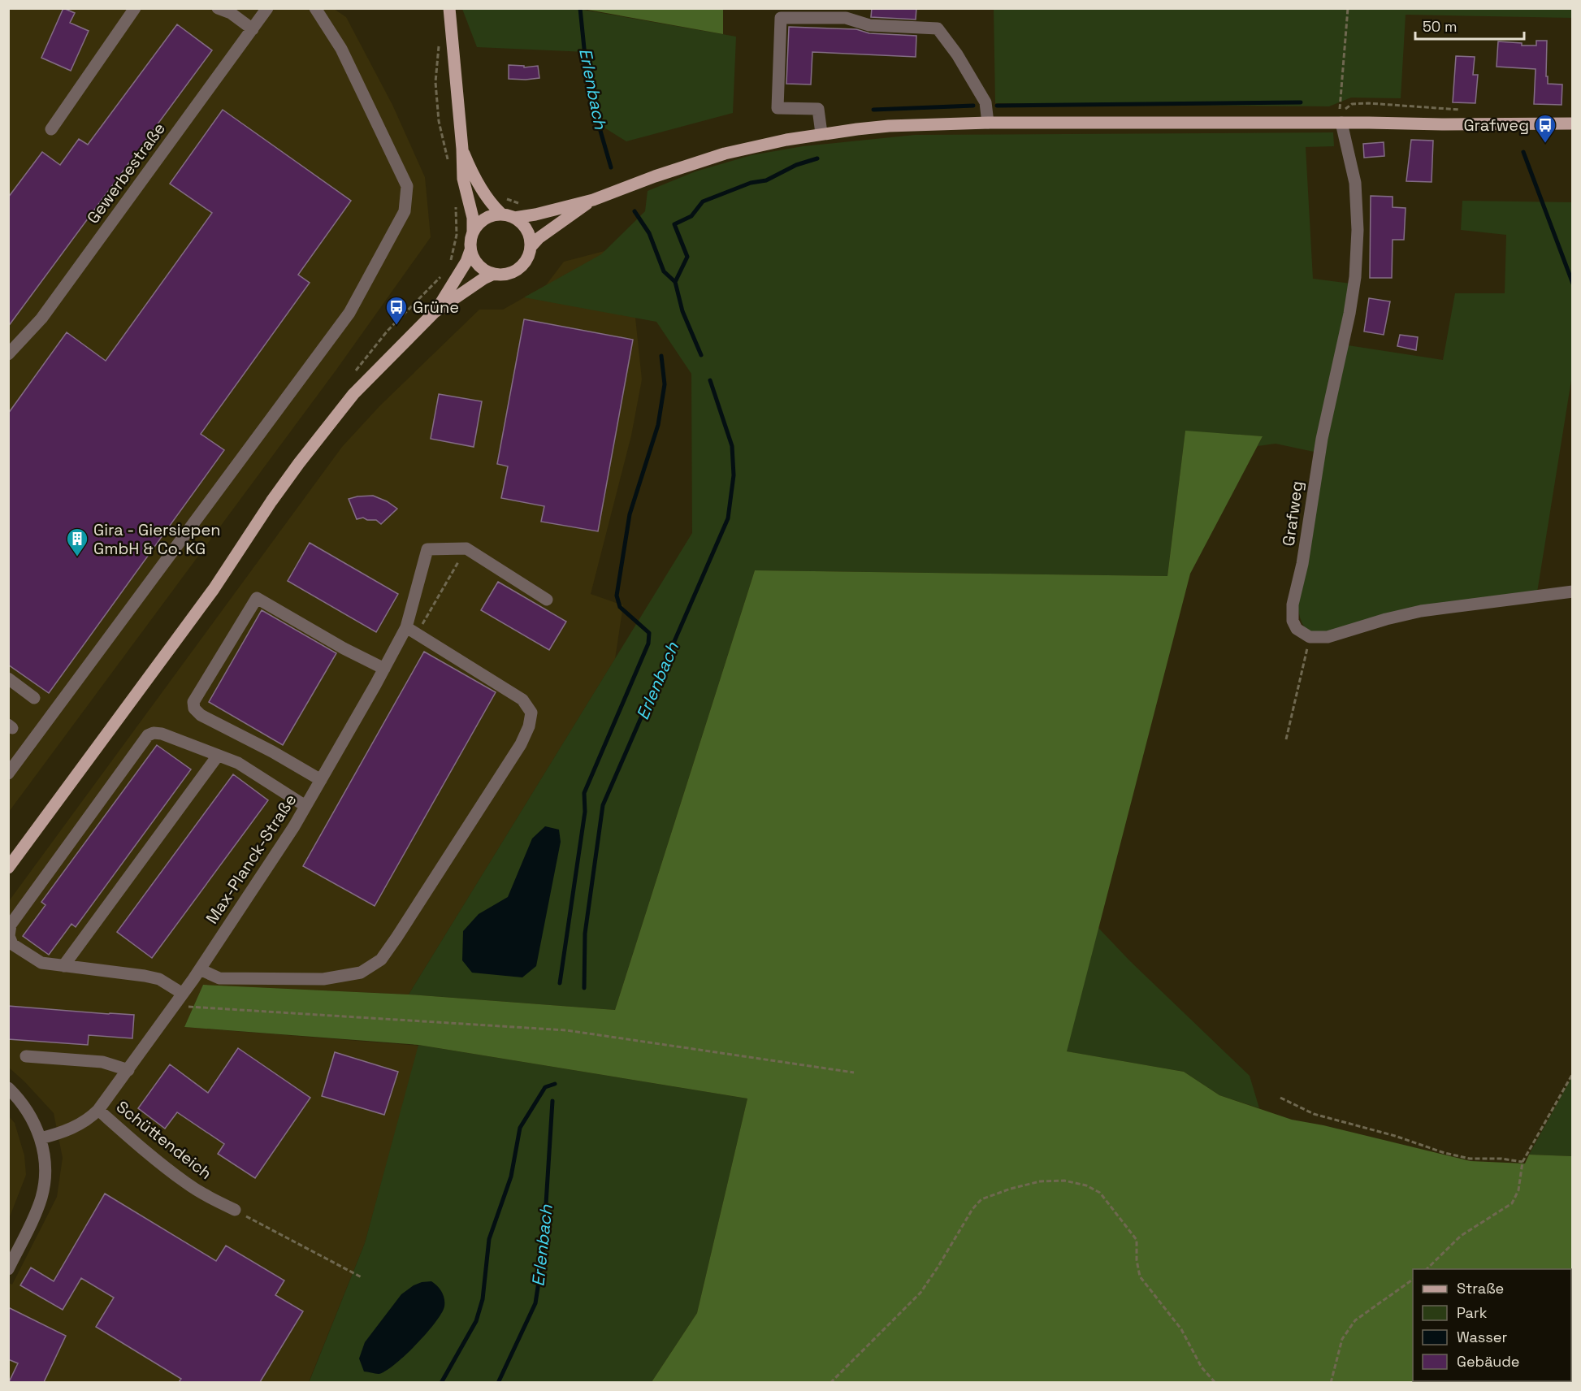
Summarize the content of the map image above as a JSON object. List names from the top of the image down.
{
  "streets": {
    "street": [
      "Gewerbestraße",
      "Grafweg",
      "Max-Planck-Straße",
      "Schüttendeich"
    ]
  },
  "crossings": [
    ["Max-Planck-Straße", "Schüttendeich"]
  ],
  "water": ["Erlenbach"],
  "places": {
    "bus stop": ["Grafweg", "Grüne"],
    "building": ["Gira - Giersiepen GmbH & Co. KG"]
  },
  "legend": [
    "Straße",
    "Park",
    "Wasser",
    "Gebäude"
  ],
  "scale_bar": "50 m"
}
